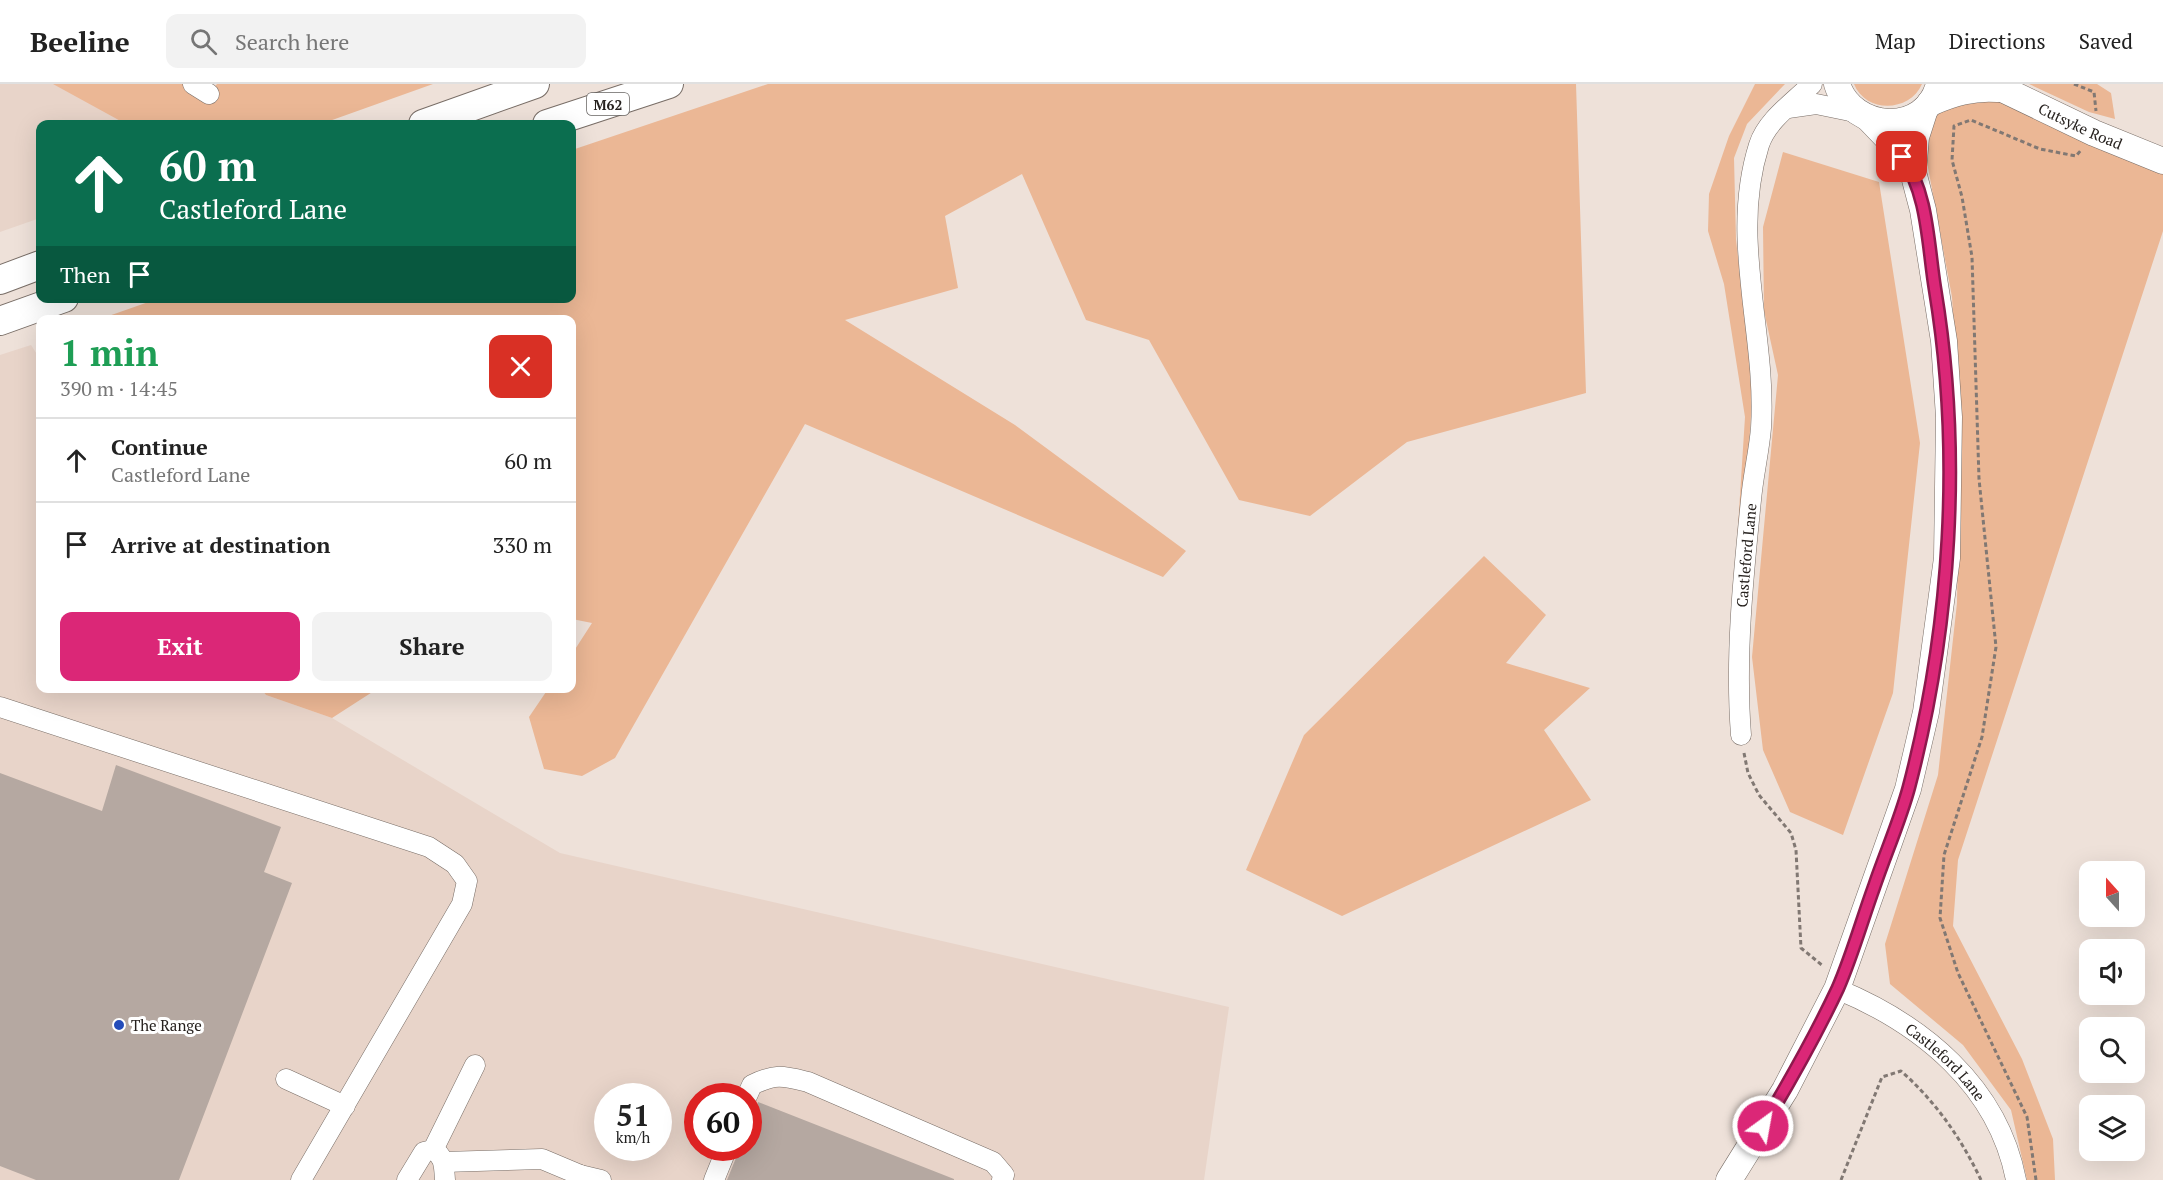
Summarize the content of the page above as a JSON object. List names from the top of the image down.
{
  "streets": {
    "highway": ["M62"],
    "main road": ["Cutsyke Road"],
    "street": ["Castleford Lane"]
  },
  "places": ["The Range"],
  "north": "top",
  "page": {
    "header": "Beeline",
    "search": "Search here",
    "nav": ["Map", "Directions", "Saved"],
    "turn": ["60 m", "Castleford Lane"],
    "then": "Then",
    "heading": ["1 min", "390 m · 14:45"],
    "list": [
      {
        "name": "Continue",
        "note": "Castleford Lane",
        "value": "60 m"
      },
      {
        "name": "Arrive at destination",
        "value": "330 m"
      }
    ],
    "buttons": ["Exit", "Share"],
    "speed": "51 km/h",
    "limit": "60"
  }
}
